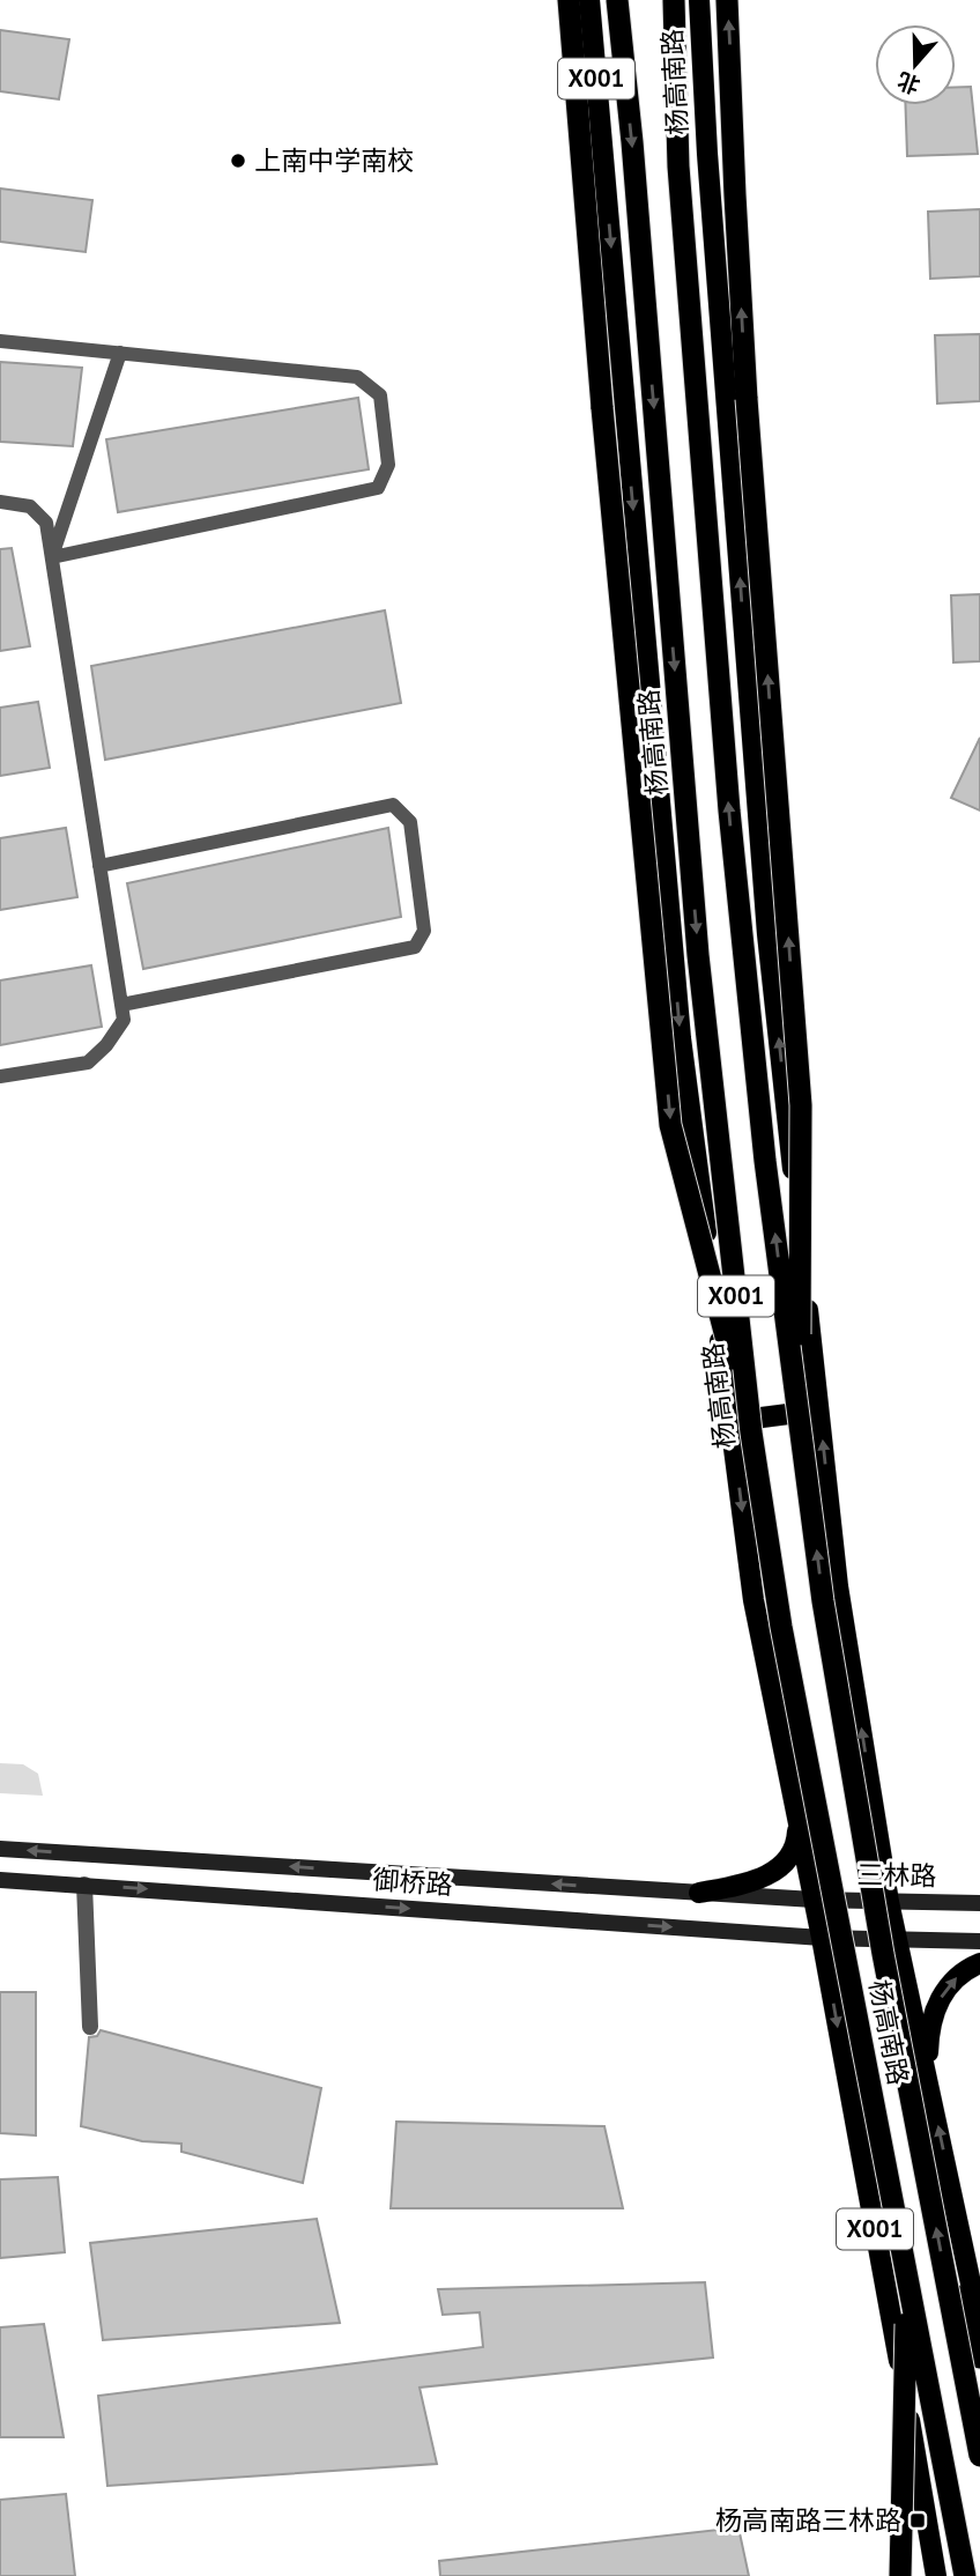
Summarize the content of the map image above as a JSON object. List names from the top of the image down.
{
  "streets": {
    "highway": ["X001", "杨高南路"],
    "main road": ["三林路", "御桥路"]
  },
  "crossings": [
    ["X001", "杨高南路"],
    ["杨高南路", "三林路"],
    ["杨高南路", "御桥路"],
    ["三林路", "御桥路"]
  ],
  "places": {
    "other": ["上南中学南校"],
    "transit": ["杨高南路三林路"]
  },
  "north": "bottom"
}
